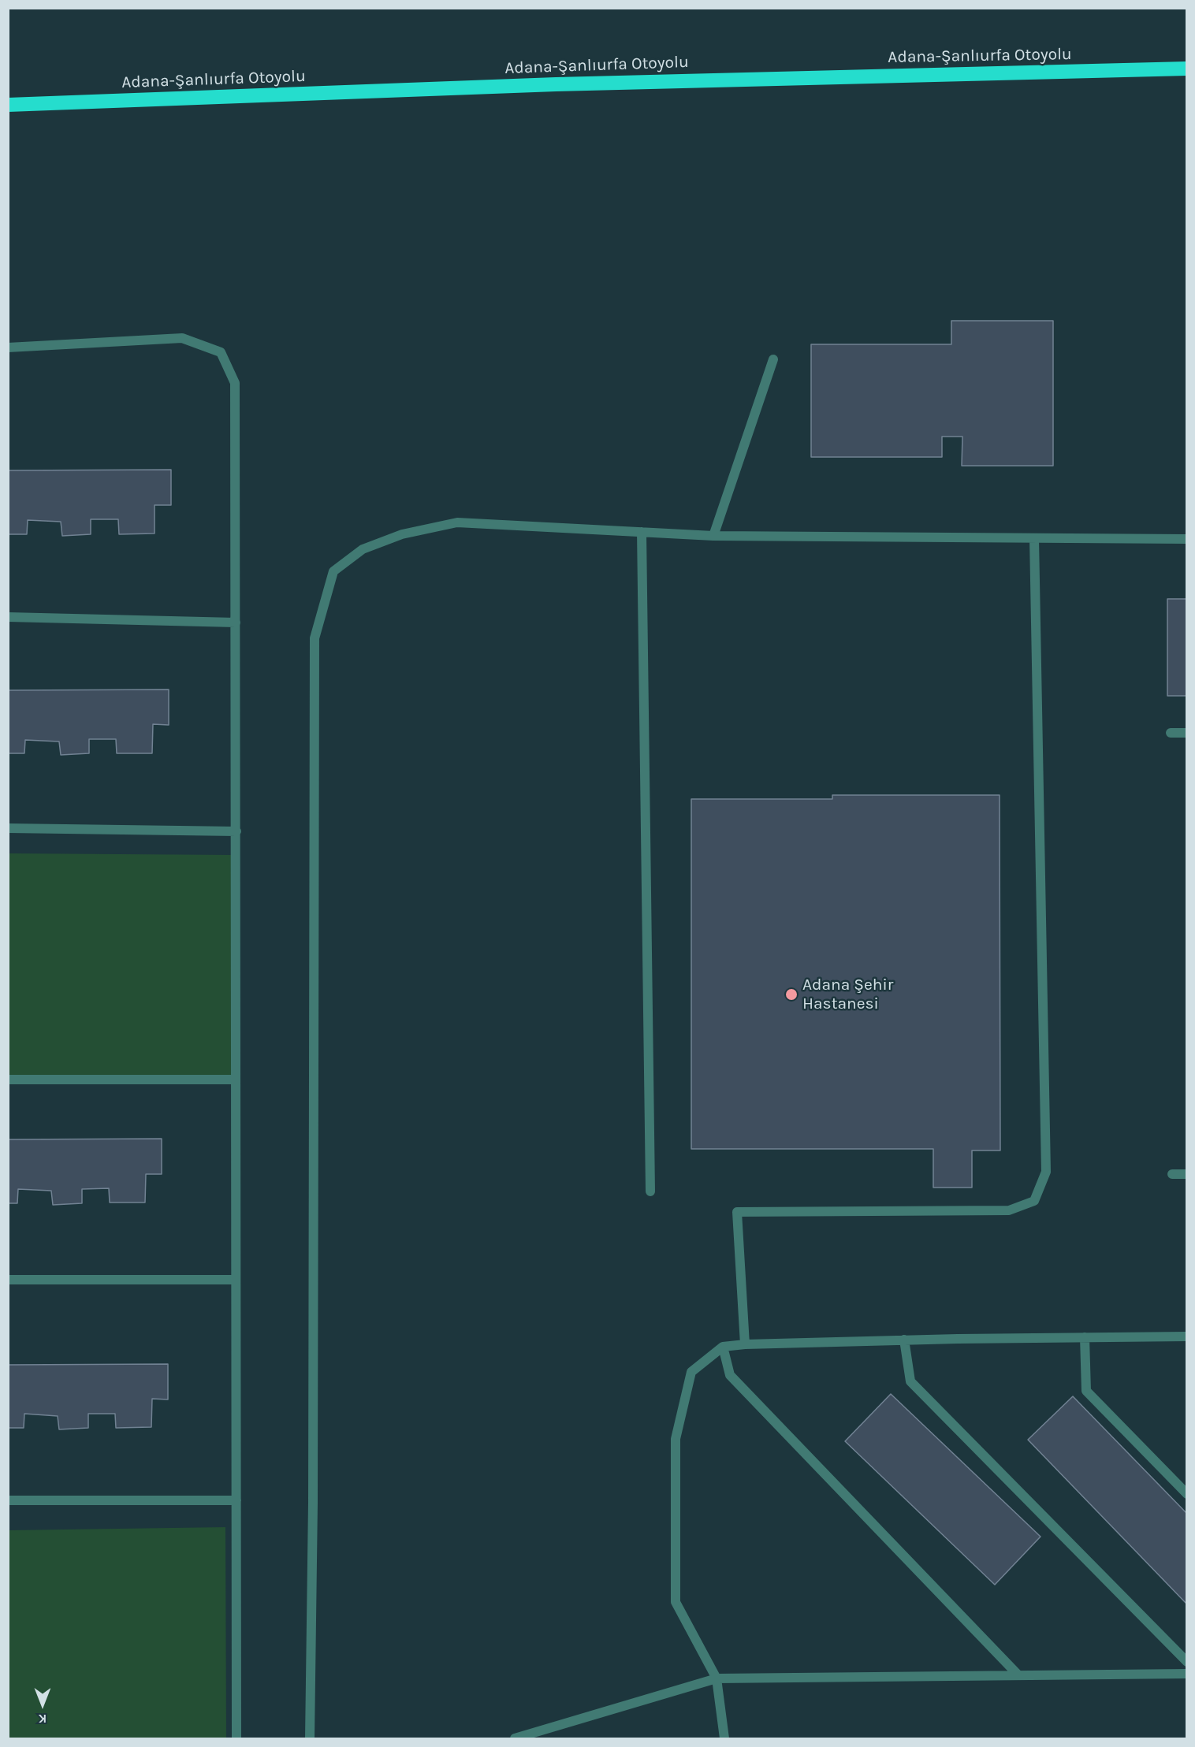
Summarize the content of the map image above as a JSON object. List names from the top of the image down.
{
  "streets": {
    "highway": ["Adana-Şanlıurfa Otoyolu"]
  },
  "places": ["Adana Şehir Hastanesi"],
  "north": "bottom"
}
